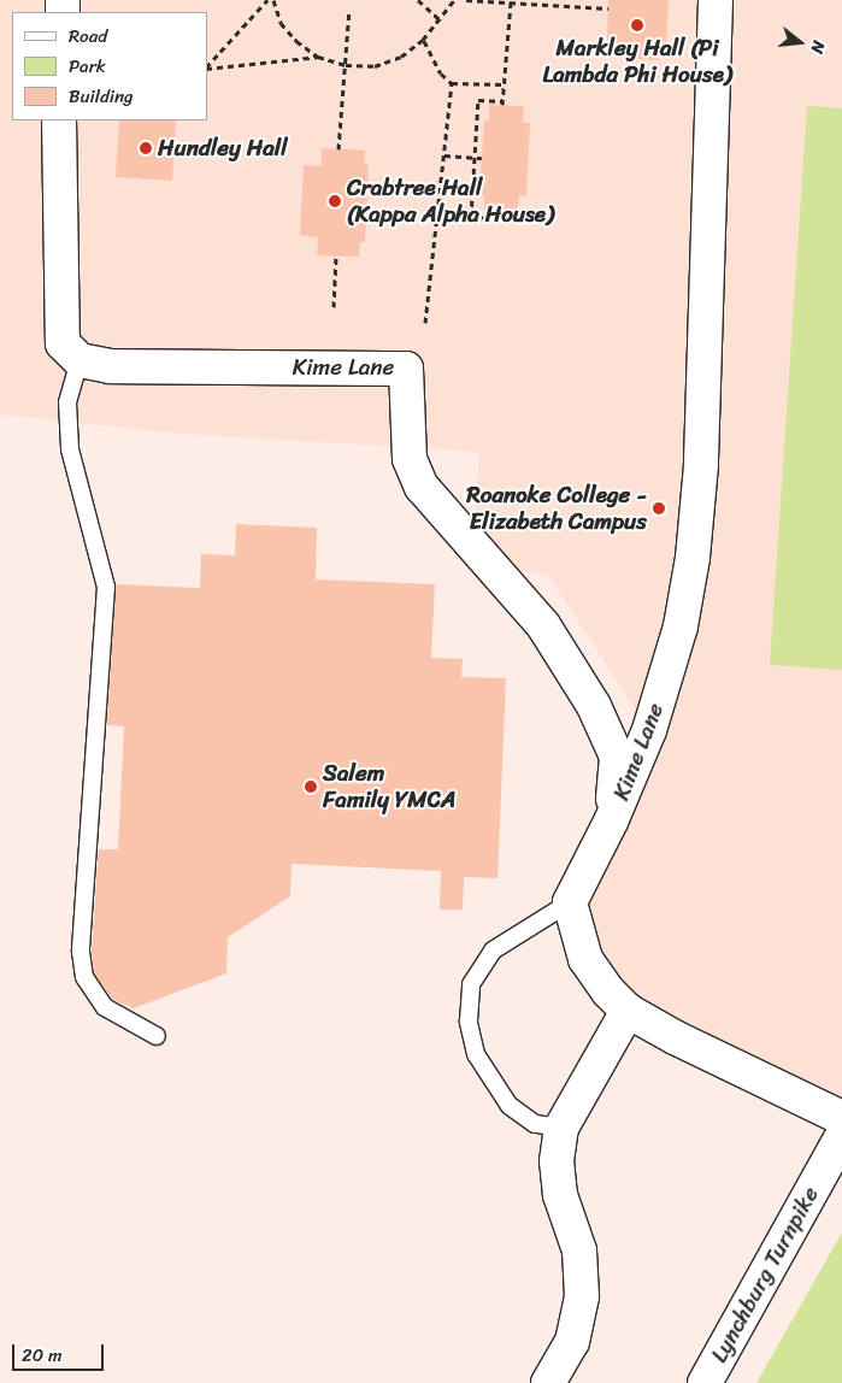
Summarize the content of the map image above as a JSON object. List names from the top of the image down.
{
  "streets": {
    "street": ["Kime Lane", "Lynchburg Turnpike"]
  },
  "places": [
    "Markley Hall (Pi Lambda Phi House)",
    "Hundley Hall",
    "Crabtree Hall (Kappa Alpha House)",
    "Roanoke College - Elizabeth Campus",
    "Salem Family YMCA"
  ],
  "legend": ["Road", "Park", "Building"],
  "scale_bar": "20 m",
  "north": "right"
}
